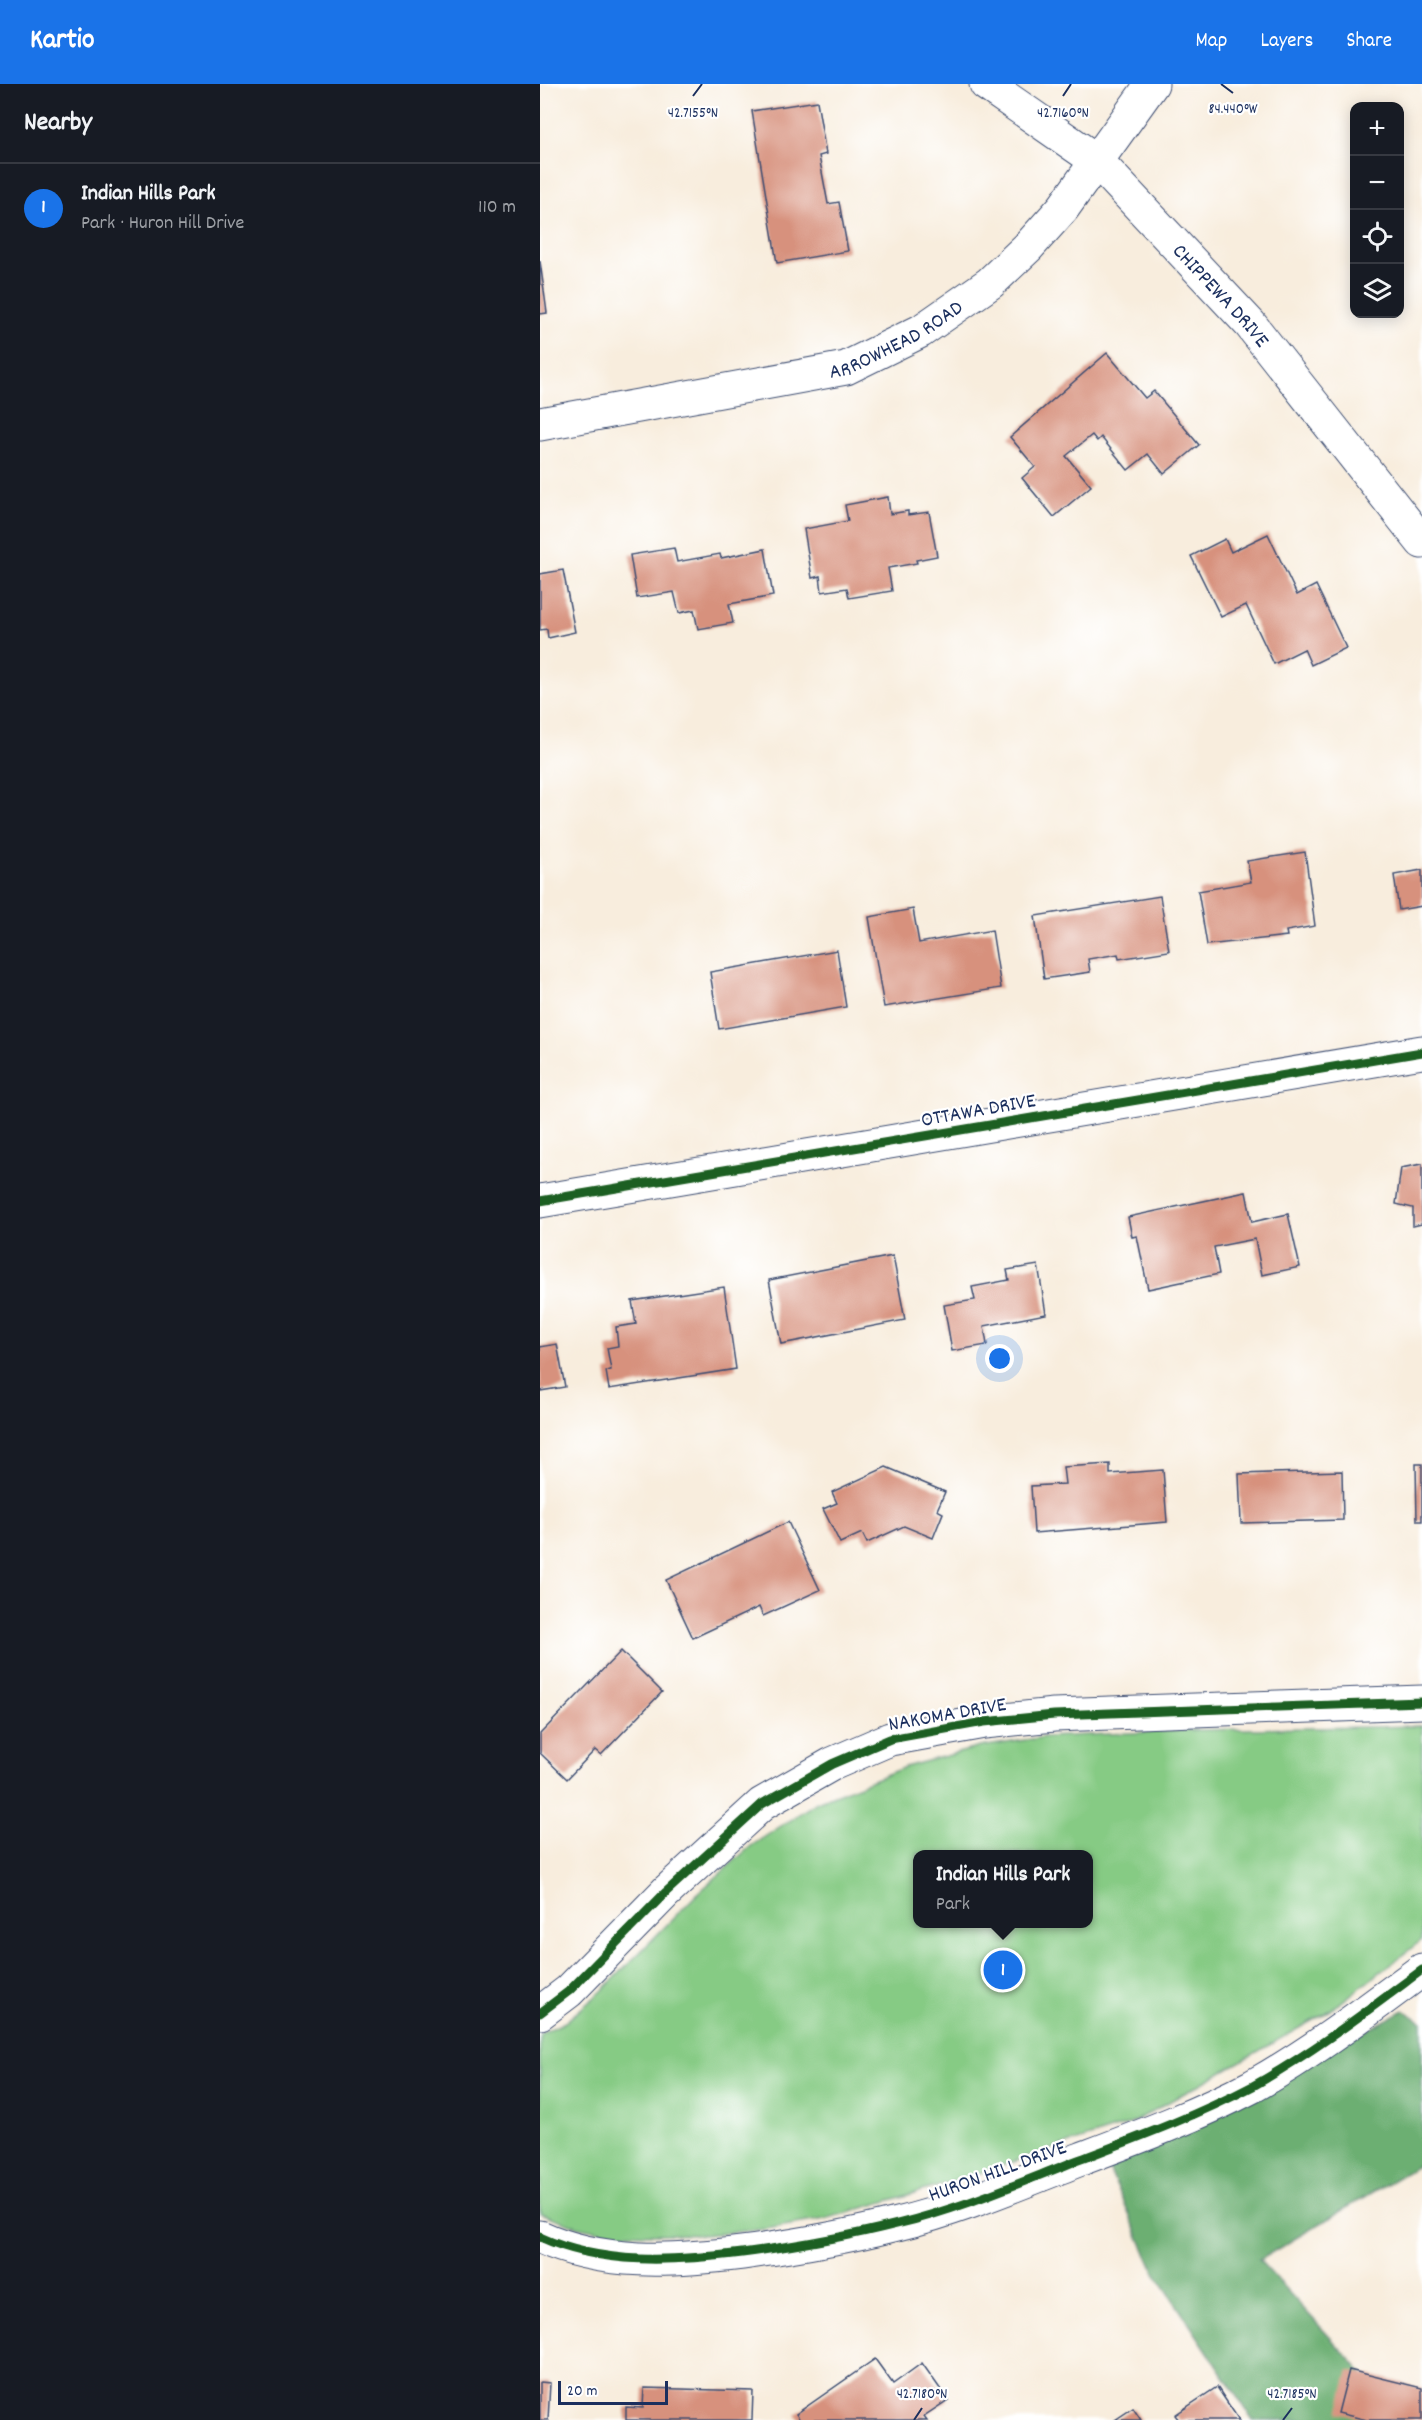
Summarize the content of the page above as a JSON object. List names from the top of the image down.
{
  "streets": {
    "street": [
      "CHIPPEWA DRIVE",
      "ARROWHEAD ROAD",
      "OTTAWA DRIVE",
      "NAKOMA DRIVE",
      "HURON HILL DRIVE"
    ]
  },
  "crossings": [
    ["CHIPPEWA DRIVE", "ARROWHEAD ROAD"]
  ],
  "scale_bar": "20 m",
  "page": {
    "header": "Kartio",
    "nav": ["Map", "Layers", "Share"],
    "heading": "Nearby",
    "map_buttons": ["+", "−"],
    "list": [
      {
        "mark": "1",
        "name": "Indian Hills Park",
        "note": "Park · Huron Hill Drive",
        "value": "110 m"
      }
    ],
    "popup": ["Indian Hills Park", "Park"],
    "pins": "1",
    "scale": "20 m"
  },
  "coordinates": [
    "84.440°W",
    "42.7155°N",
    "42.7160°N",
    "42.7180°N",
    "42.7185°N"
  ]
}
